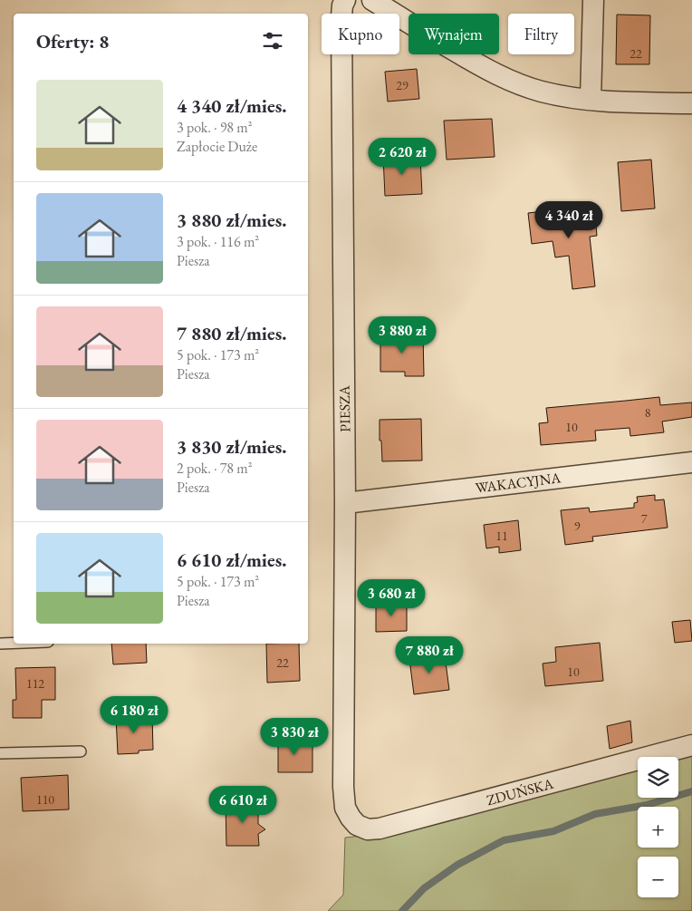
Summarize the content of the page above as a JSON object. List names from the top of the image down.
{
  "streets": {
    "street": ["PIESZA", "WAKACYJNA", "ZDUŃSKA"]
  },
  "crossings": [
    ["PIESZA", "WAKACYJNA"],
    ["PIESZA", "ZDUŃSKA"]
  ],
  "house_numbers": [
    "22",
    "29",
    "8",
    "10",
    "7",
    "9",
    "11",
    "22",
    "10",
    "112",
    "110"
  ],
  "page": {
    "chip": ["Kupno", "Wynajem", "Filtry"],
    "heading": "Oferty: 8",
    "list": [
      {
        "name": "4 340 zł/mies.",
        "note": "3 pok. · 98 m² · Zapłocie Duże"
      },
      {
        "name": "3 880 zł/mies.",
        "note": "3 pok. · 116 m² · Piesza"
      },
      {
        "name": "7 880 zł/mies.",
        "note": "5 pok. · 173 m² · Piesza"
      },
      {
        "name": "3 830 zł/mies.",
        "note": "2 pok. · 78 m² · Piesza"
      },
      {
        "name": "6 610 zł/mies.",
        "note": "5 pok. · 173 m² · Piesza"
      }
    ],
    "price": [
      "2 620 zł",
      "4 340 zł",
      "3 880 zł",
      "3 680 zł",
      "7 880 zł",
      "6 180 zł",
      "3 830 zł",
      "6 610 zł"
    ],
    "map_buttons": ["+", "−"]
  }
}
